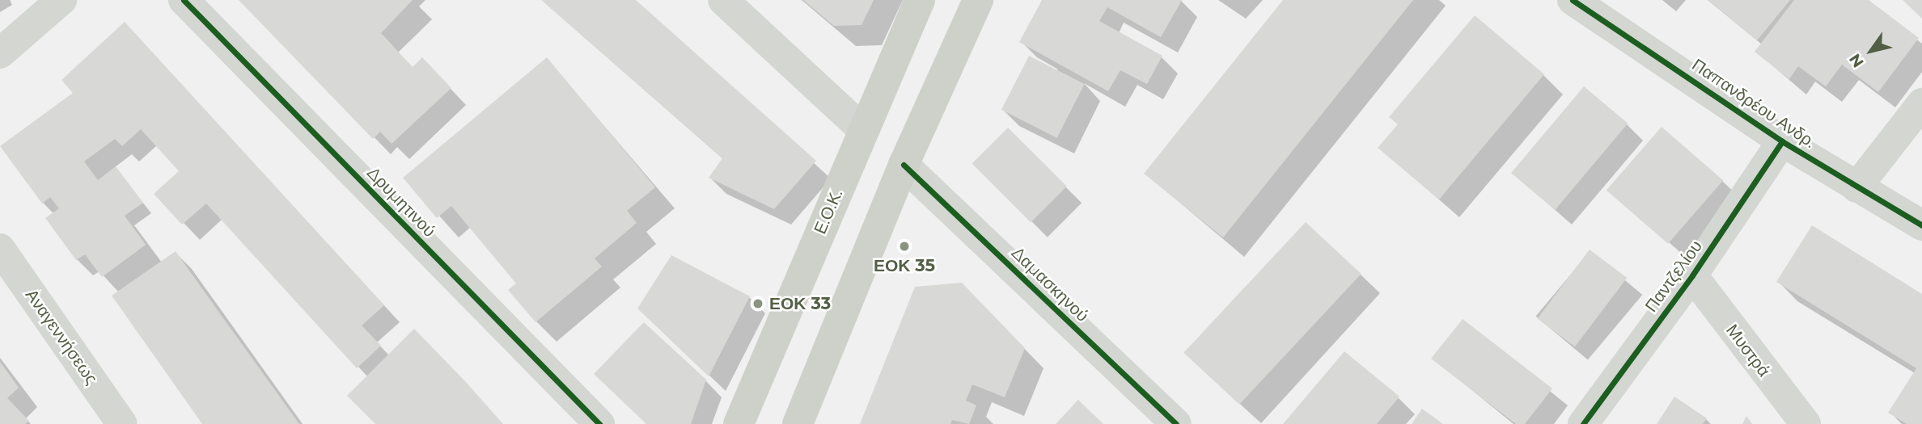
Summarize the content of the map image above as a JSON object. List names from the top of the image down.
{
  "streets": {
    "main road": ["Ε.Ο.Κ."],
    "street": [
      "Παπανδρέου Ανδρ.",
      "Δρυμητινού",
      "Παντζελίου",
      "Δαμασκηνού",
      "Αναγεννήσεως",
      "Μυστρά"
    ]
  },
  "crossings": [
    ["Παπανδρέου Ανδρ.", "Παντζελίου"],
    ["Παντζελίου", "Μυστρά"]
  ],
  "places": ["ΕΟΚ 35", "ΕΟΚ 33"],
  "north": "bottom left"
}
